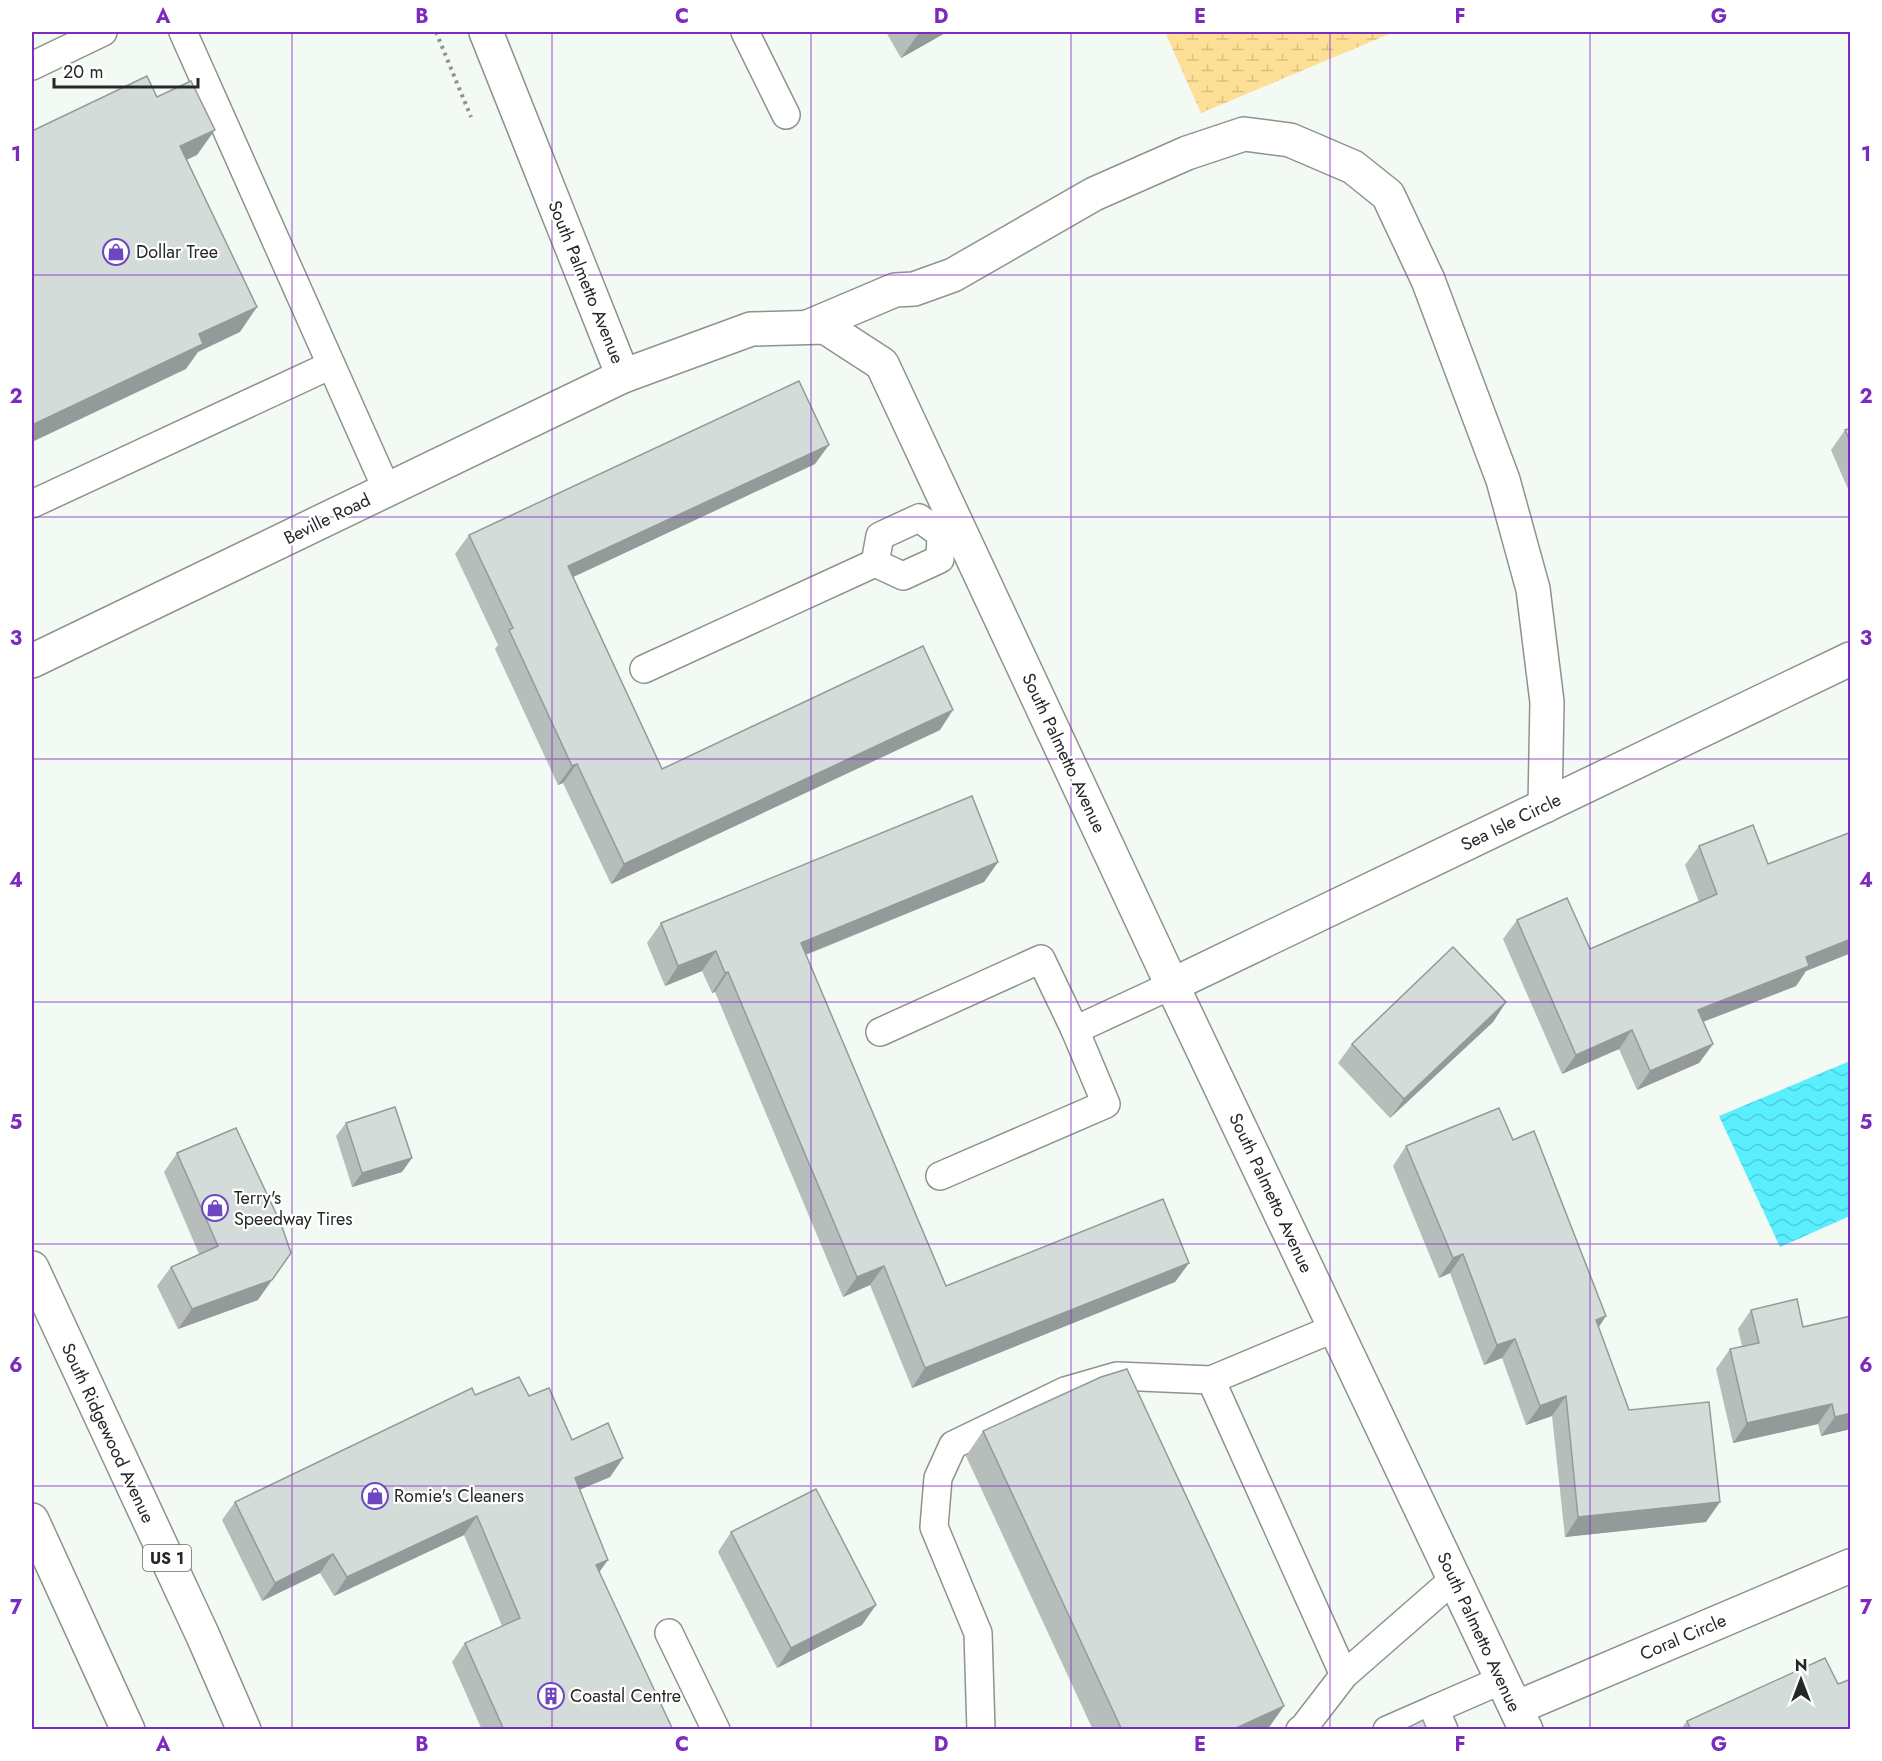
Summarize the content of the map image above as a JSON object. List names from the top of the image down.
{
  "streets": {
    "street": [
      "South Palmetto Avenue",
      "Beville Road",
      "Sea Isle Circle",
      "South Ridgewood Avenue",
      "US 1",
      "Coral Circle"
    ]
  },
  "crossings": [
    ["South Palmetto Avenue", "Beville Road"],
    ["South Palmetto Avenue", "Sea Isle Circle"],
    ["South Palmetto Avenue", "Coral Circle"]
  ],
  "places": {
    "shop": ["Dollar Tree", "Terry's Speedway Tires", "Romie's Cleaners"],
    "building": ["Coastal Centre"]
  },
  "scale_bar": "20 m",
  "north": "top",
  "grid": {
    "columns": [
      "A",
      "B",
      "C",
      "D",
      "E",
      "F",
      "G"
    ],
    "rows": [
      "1",
      "2",
      "3",
      "4",
      "5",
      "6",
      "7"
    ]
  }
}
